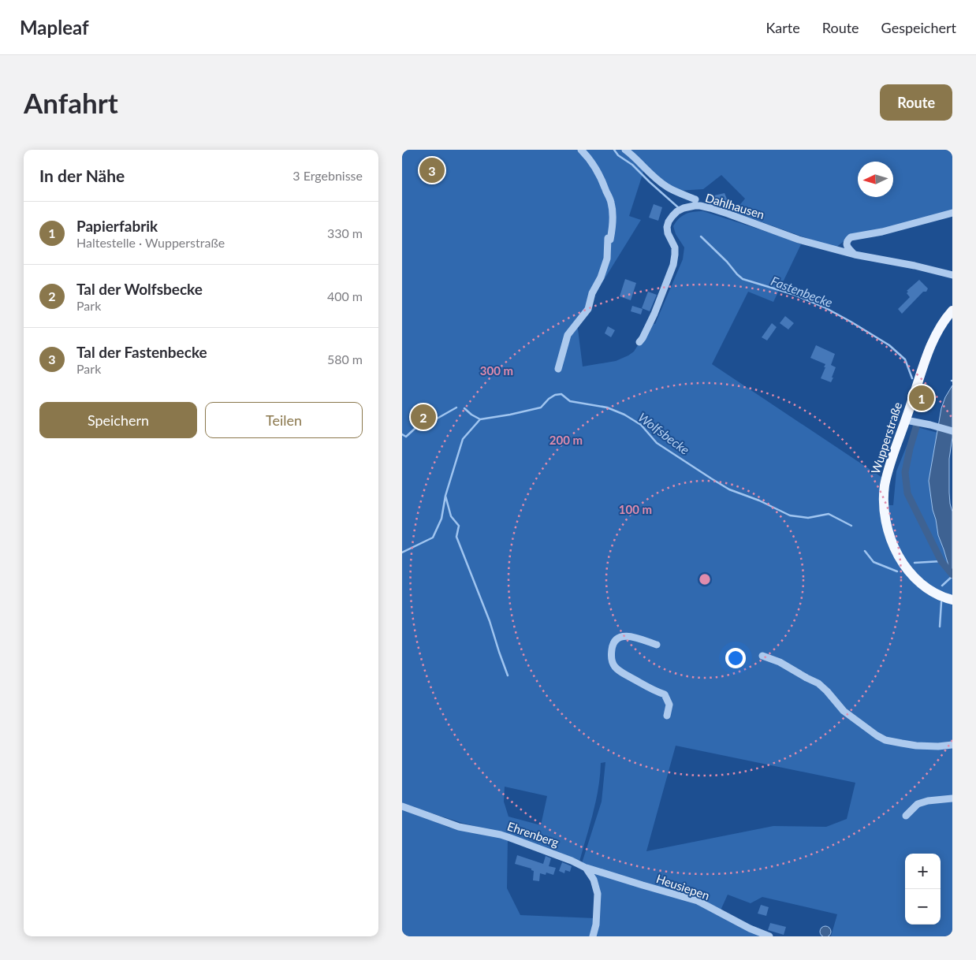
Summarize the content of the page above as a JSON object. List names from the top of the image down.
{
  "streets": {
    "main road": ["Wupperstraße"],
    "street": ["Dahlhausen", "Ehrenberg", "Heusiepen"]
  },
  "crossings": [
    ["Ehrenberg", "Heusiepen"]
  ],
  "water": ["Fastenbecke", "Wolfsbecke"],
  "north": "left",
  "page": {
    "header": "Mapleaf",
    "nav": ["Karte", "Route", "Gespeichert"],
    "buttons": [
      "Route",
      ["Speichern", "Teilen"]
    ],
    "title": "Anfahrt",
    "heading": ["In der Nähe", "3 Ergebnisse"],
    "pins": ["3", "1", "2"],
    "list": [
      {
        "mark": "1",
        "name": "Papierfabrik",
        "note": "Haltestelle · Wupperstraße",
        "value": "330 m"
      },
      {
        "mark": "2",
        "name": "Tal der Wolfsbecke",
        "note": "Park",
        "value": "400 m"
      },
      {
        "mark": "3",
        "name": "Tal der Fastenbecke",
        "note": "Park",
        "value": "580 m"
      }
    ],
    "map_buttons": ["+", "−"]
  },
  "rings": ["300 m", "200 m", "100 m"]
}
